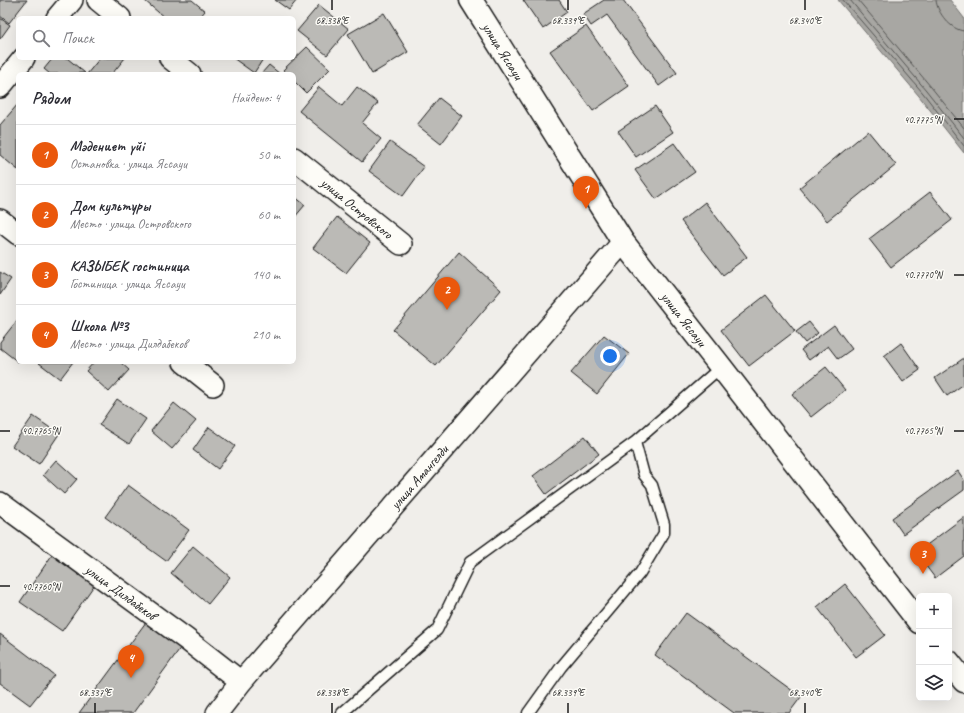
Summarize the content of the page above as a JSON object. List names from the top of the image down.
{
  "streets": {
    "street": [
      "улица Яссауи",
      "улица Островского",
      "улица Амангелди",
      "улица Дилдабеков"
    ]
  },
  "crossings": [
    ["улица Яссауи", "улица Амангелди"],
    ["улица Амангелди", "улица Дилдабеков"]
  ],
  "page": {
    "search": "Поиск",
    "heading": ["Рядом", "Найдено: 4"],
    "list": [
      {
        "mark": "1",
        "name": "Мәдениет үйі",
        "note": "Остановка · улица Яссауи",
        "value": "50 m"
      },
      {
        "mark": "2",
        "name": "Дом культуры",
        "note": "Место · улица Островского",
        "value": "60 m"
      },
      {
        "mark": "3",
        "name": "КАЗЫБЕК гостиница",
        "note": "Гостиница · улица Яссауи",
        "value": "140 m"
      },
      {
        "mark": "4",
        "name": "Школа №3",
        "note": "Место · улица Дилдабеков",
        "value": "210 m"
      }
    ],
    "pins": [
      "1",
      "2",
      "3",
      "4"
    ],
    "map_buttons": ["+", "−"]
  },
  "coordinates": [
    "68.338°E",
    "68.339°E",
    "68.340°E",
    "40.7775°N",
    "40.7770°N",
    "40.7765°N",
    "40.7760°N",
    "68.337°E"
  ]
}
